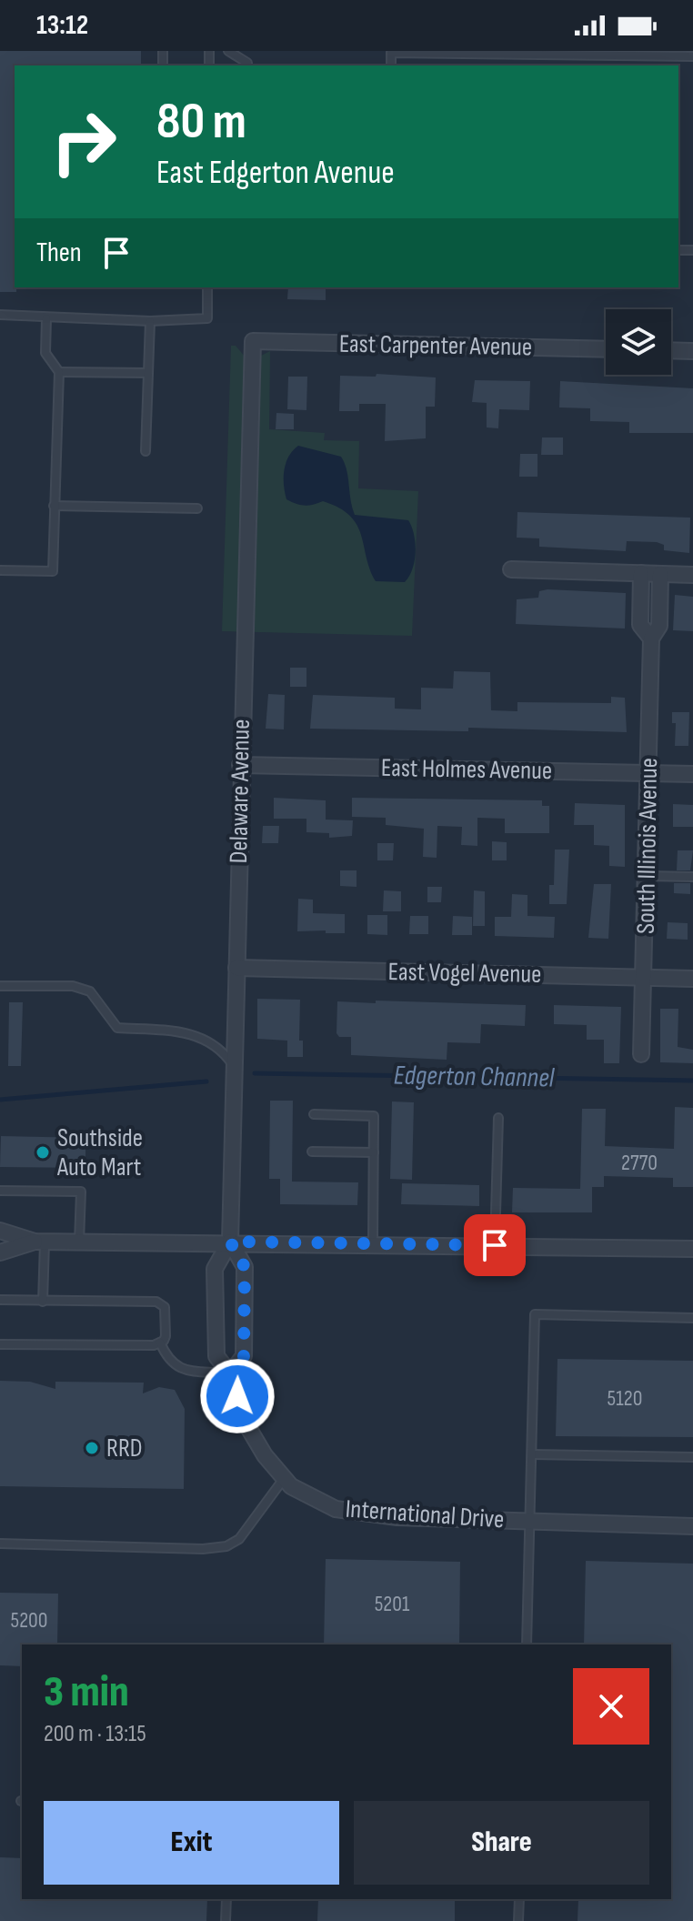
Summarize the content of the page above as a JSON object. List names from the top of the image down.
{
  "streets": {
    "street": [
      "East Carpenter Avenue",
      "East Holmes Avenue",
      "Delaware Avenue",
      "South Illinois Avenue",
      "East Vogel Avenue",
      "International Drive"
    ]
  },
  "crossings": [
    ["East Carpenter Avenue", "Delaware Avenue"],
    ["East Holmes Avenue", "Delaware Avenue"],
    ["East Holmes Avenue", "South Illinois Avenue"],
    ["Delaware Avenue", "East Vogel Avenue"],
    ["Delaware Avenue", "International Drive"],
    ["South Illinois Avenue", "East Vogel Avenue"]
  ],
  "water": ["Edgerton Channel"],
  "places": ["Southside Auto Mart", "RRD"],
  "house_numbers": [
    "2770",
    "5120",
    "5201",
    "5200"
  ],
  "page": {
    "status": "13:12",
    "turn": ["80 m", "East Edgerton Avenue"],
    "then": "Then",
    "heading": ["3 min", "200 m · 13:15"],
    "buttons": ["Exit", "Share"]
  }
}
